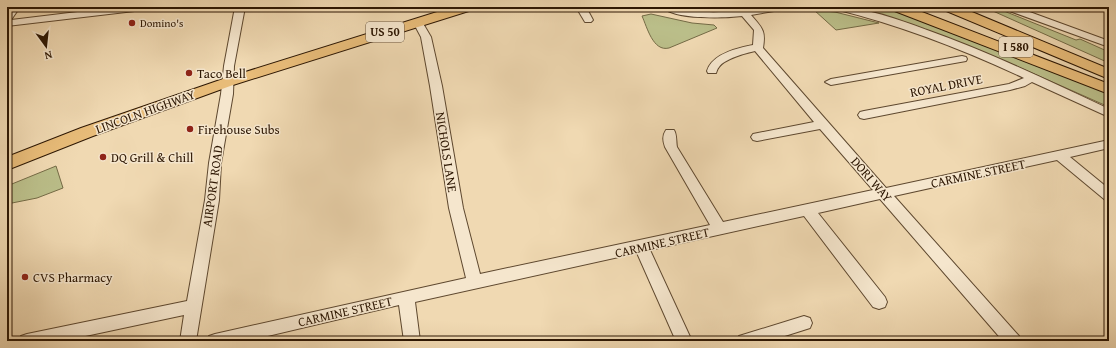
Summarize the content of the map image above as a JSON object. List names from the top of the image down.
{
  "streets": {
    "highway": ["US 50", "I 580", "LINCOLN HIGHWAY"],
    "street": [
      "ROYAL DRIVE",
      "NICHOLS LANE",
      "CARMINE STREET",
      "DORI WAY",
      "AIRPORT ROAD"
    ]
  },
  "crossings": [
    ["LINCOLN HIGHWAY", "NICHOLS LANE"],
    ["LINCOLN HIGHWAY", "AIRPORT ROAD"],
    ["NICHOLS LANE", "CARMINE STREET"],
    ["CARMINE STREET", "DORI WAY"]
  ],
  "places": [
    "Domino's",
    "Taco Bell",
    "Firehouse Subs",
    "DQ Grill & Chill",
    "CVS Pharmacy"
  ],
  "north": "bottom"
}
